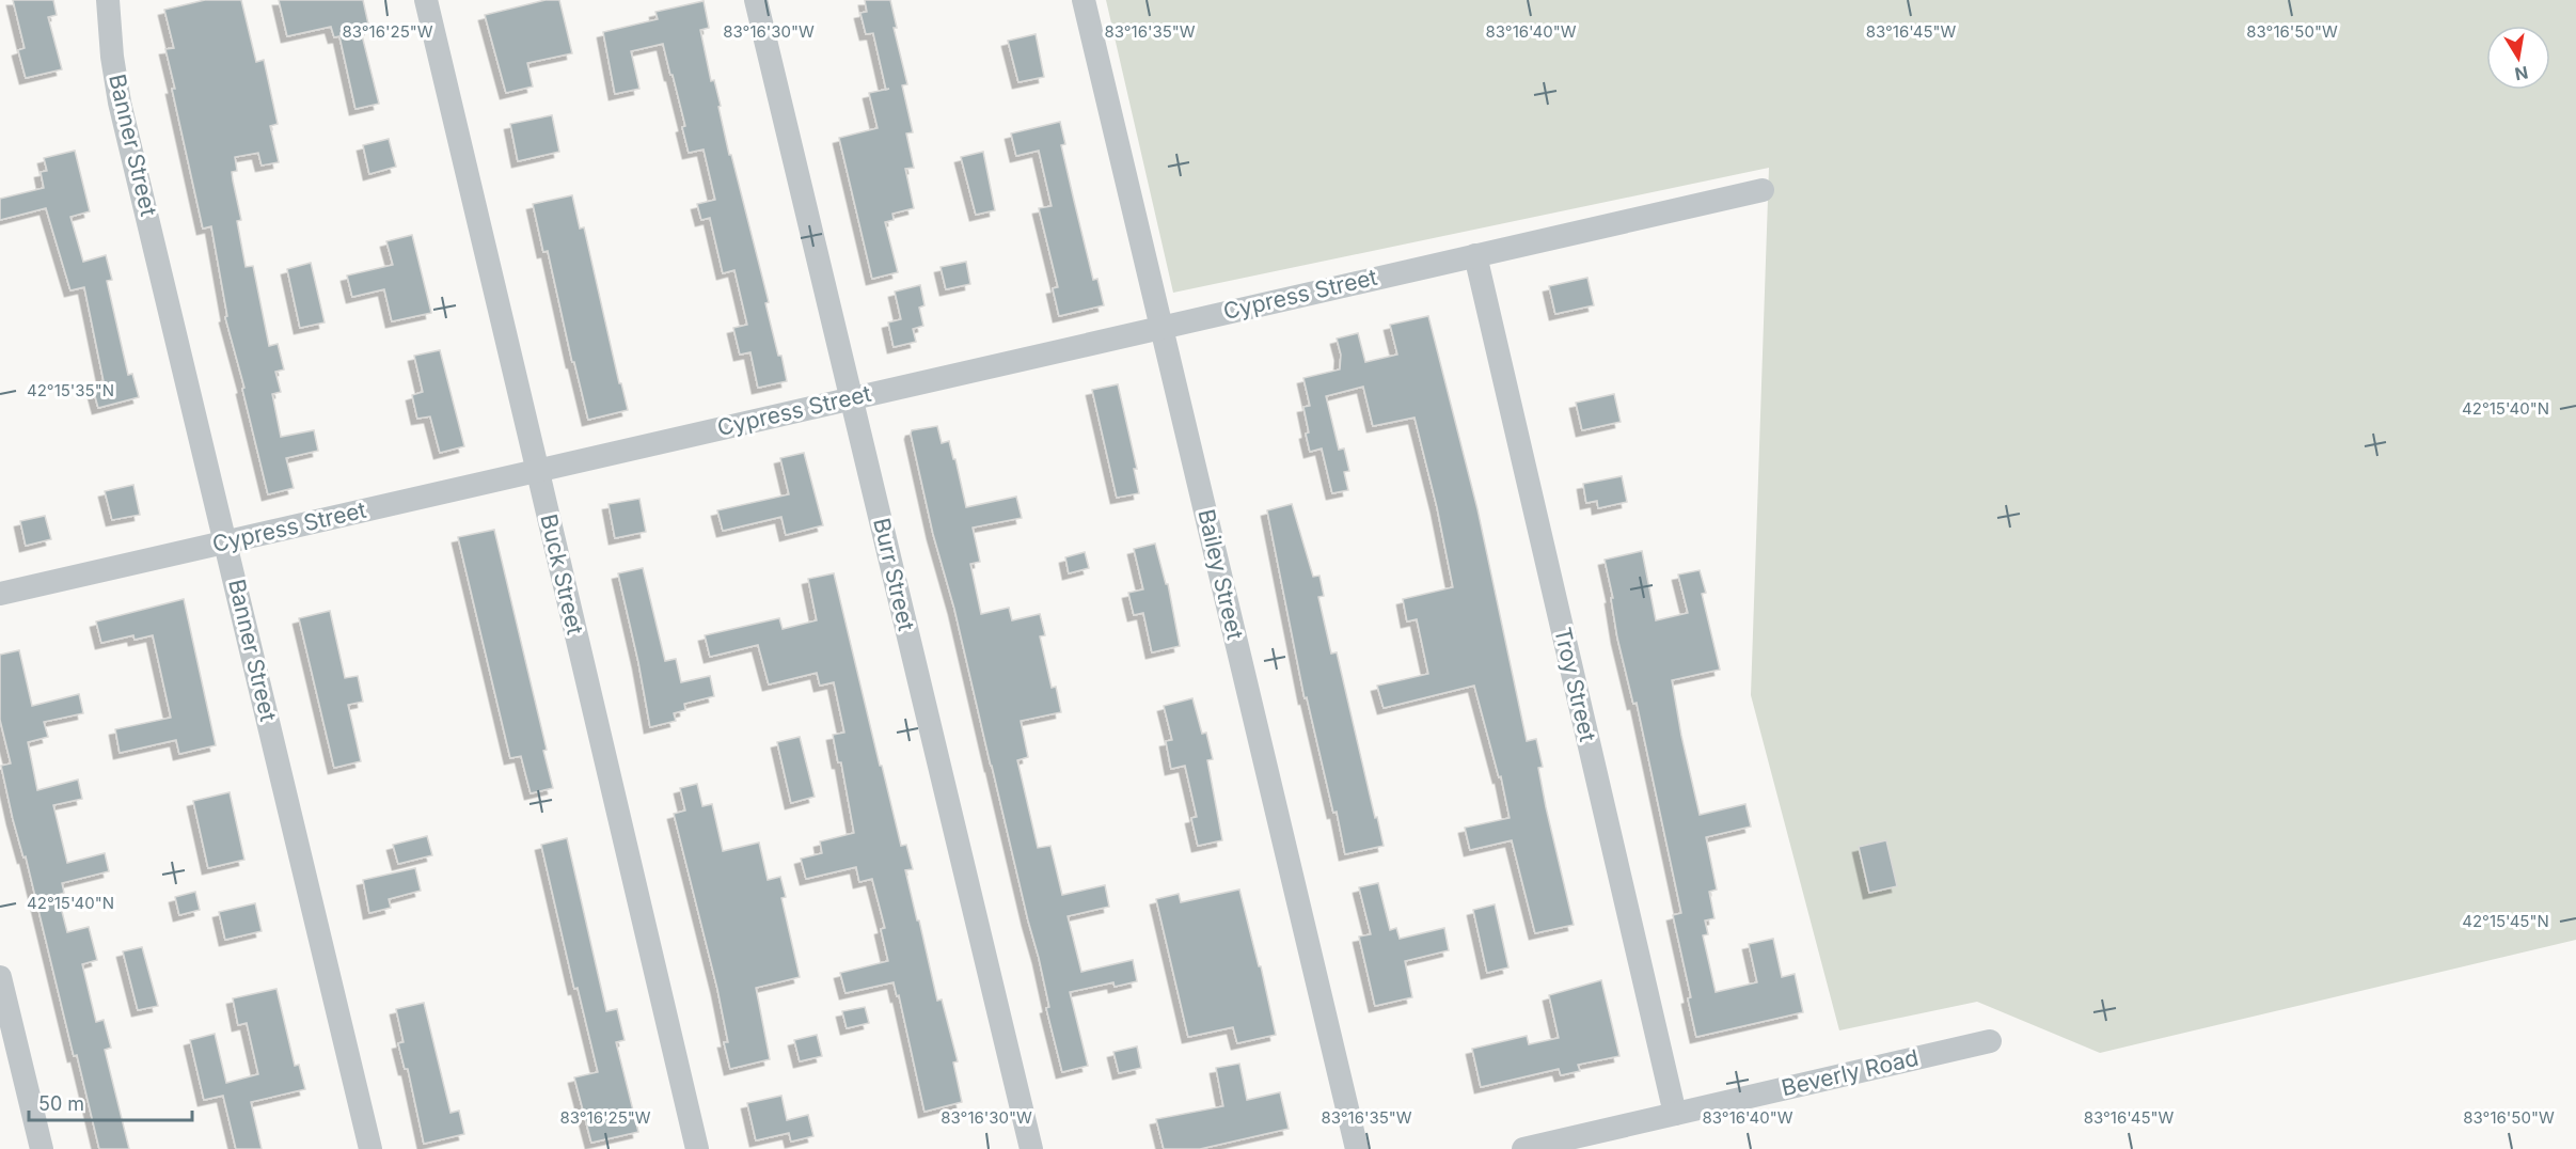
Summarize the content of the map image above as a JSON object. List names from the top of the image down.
{
  "streets": {
    "street": [
      "Banner Street",
      "Cypress Street",
      "Buck Street",
      "Burr Street",
      "Bailey Street",
      "Troy Street",
      "Beverly Road"
    ]
  },
  "crossings": [
    ["Banner Street", "Cypress Street"],
    ["Cypress Street", "Buck Street"],
    ["Cypress Street", "Burr Street"],
    ["Cypress Street", "Bailey Street"],
    ["Cypress Street", "Troy Street"],
    ["Troy Street", "Beverly Road"]
  ],
  "scale_bar": "50 m",
  "north": "bottom",
  "coordinates": [
    "83°16'25\"W",
    "83°16'30\"W",
    "83°16'35\"W",
    "83°16'40\"W",
    "83°16'45\"W",
    "83°16'50\"W",
    "42°15'35\"N",
    "42°15'40\"N",
    "42°15'45\"N"
  ]
}
